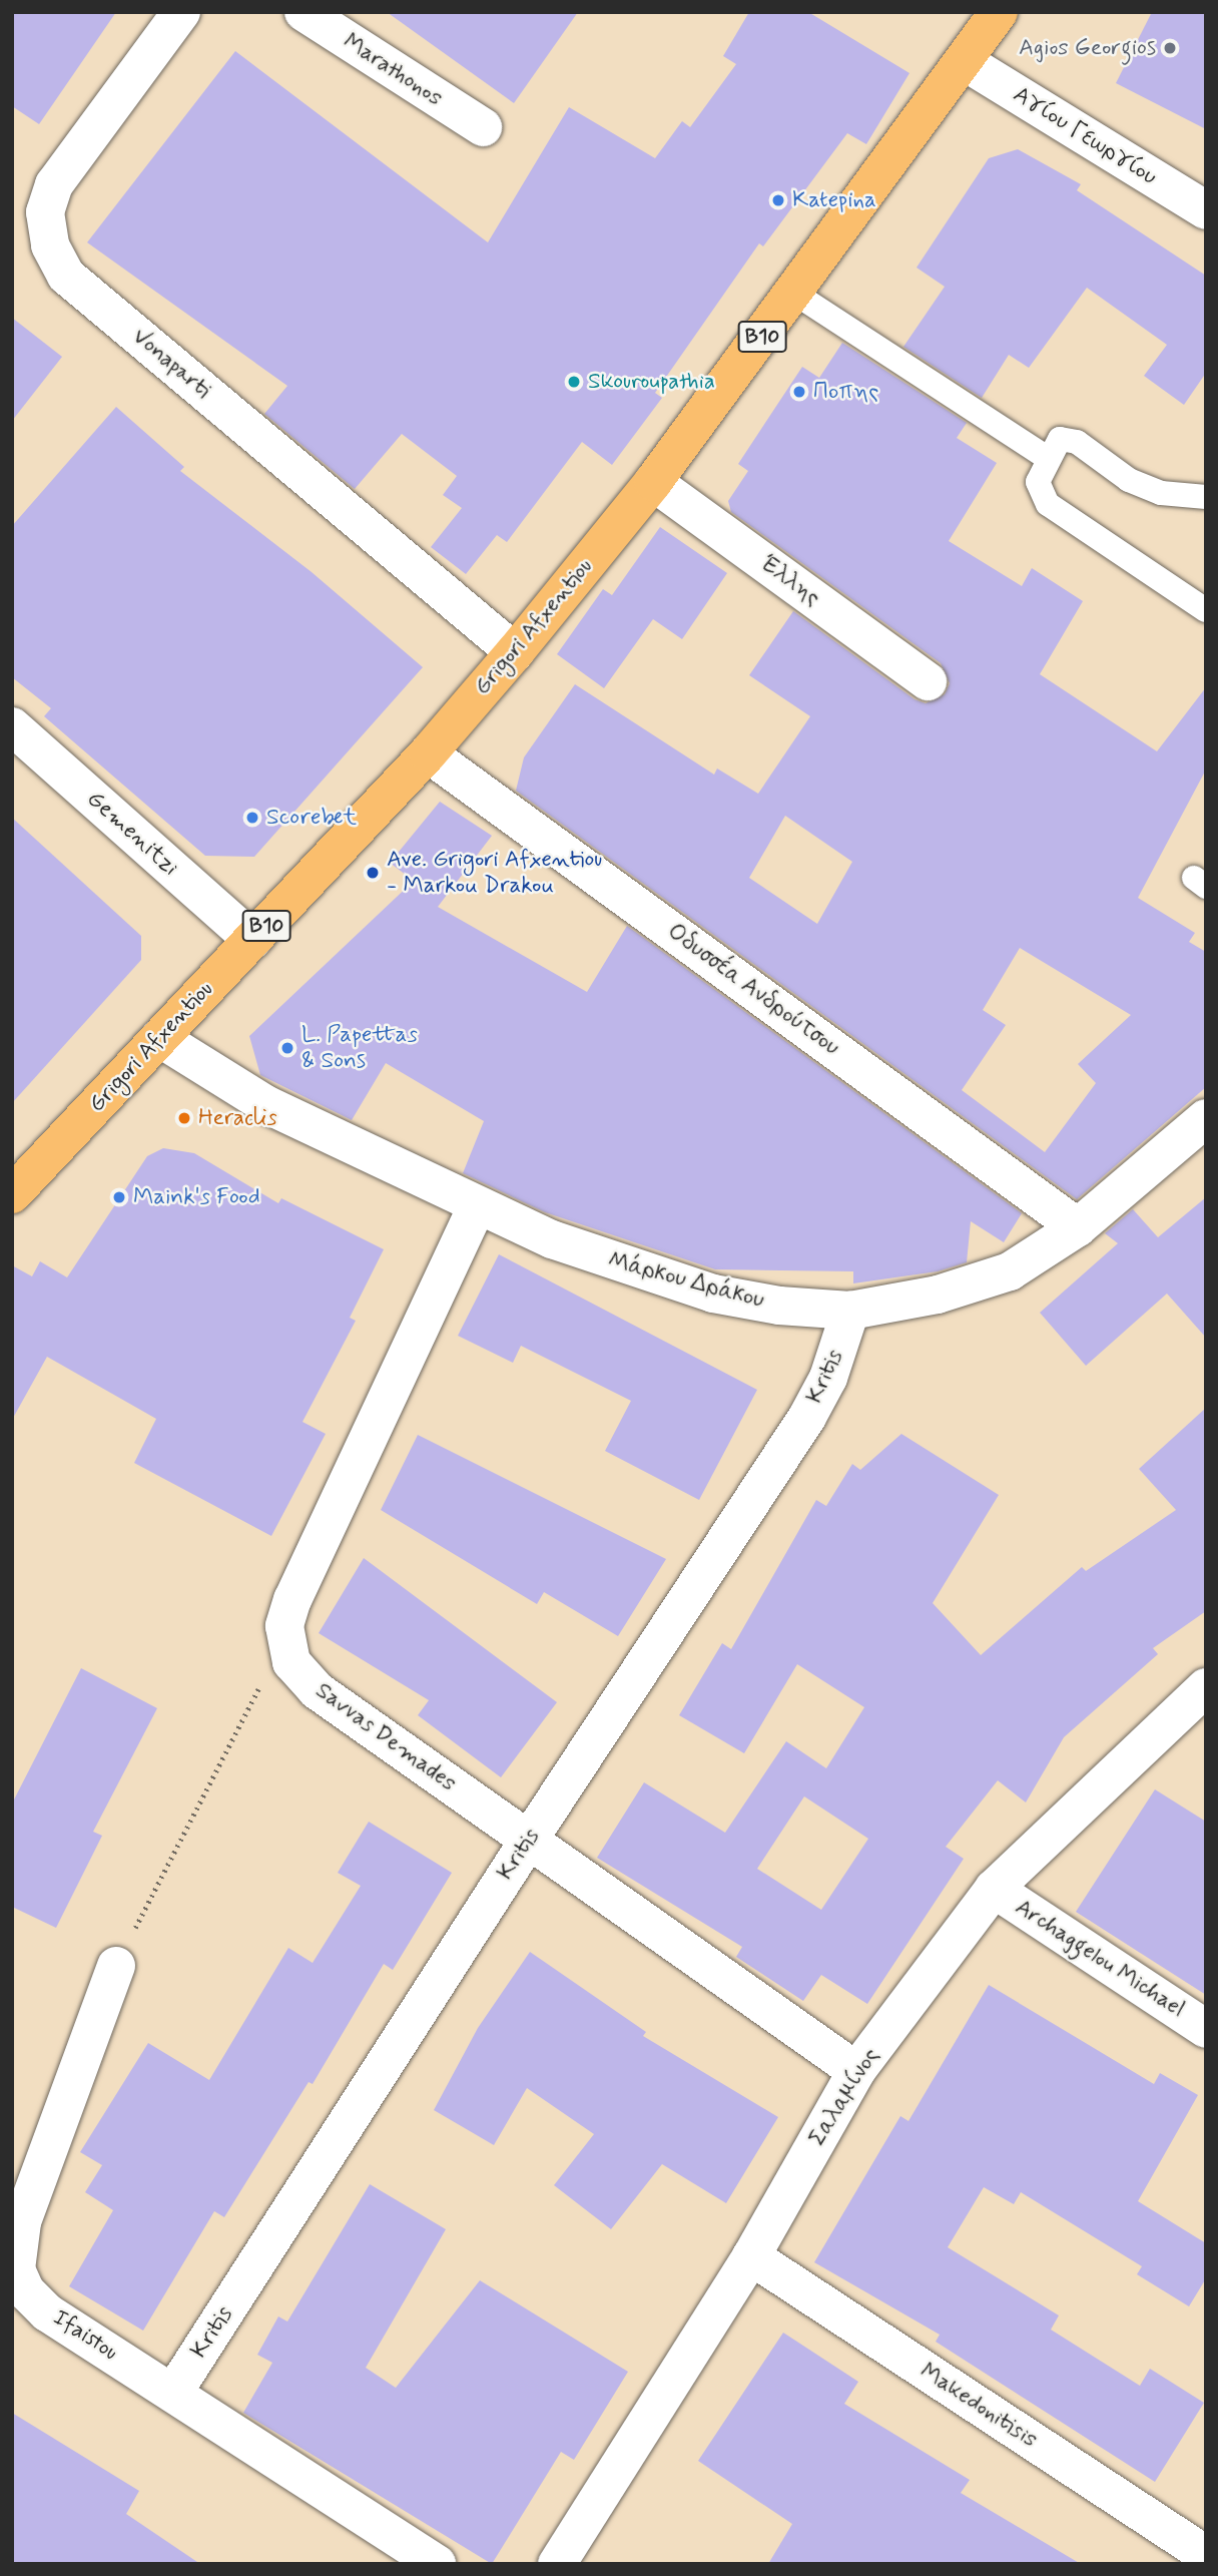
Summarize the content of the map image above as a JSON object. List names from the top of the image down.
{
  "streets": {
    "main road": ["B10", "Grigori Afxentiou"],
    "street": [
      "Marathonos",
      "Αγίου Γεωργίου",
      "Vonaparti",
      "Έλλης",
      "Gemenitzi",
      "Οδυσσέα Ανδρούτσου",
      "Μάρκου Δράκου",
      "Kritis",
      "Savvas Demades",
      "Archaggelou Michael",
      "Σαλαμίνος",
      "Ifaistou",
      "Makedonitisis"
    ]
  },
  "crossings": [
    ["Αγίου Γεωργίου", "Grigori Afxentiou"],
    ["Vonaparti", "Grigori Afxentiou"],
    ["Έλλης", "Grigori Afxentiou"],
    ["Grigori Afxentiou", "Gemenitzi"],
    ["Grigori Afxentiou", "Οδυσσέα Ανδρούτσου"],
    ["Grigori Afxentiou", "Μάρκου Δράκου"],
    ["Οδυσσέα Ανδρούτσου", "Μάρκου Δράκου"],
    ["Μάρκου Δράκου", "Kritis"],
    ["Μάρκου Δράκου", "Savvas Demades"],
    ["Kritis", "Savvas Demades"],
    ["Kritis", "Ifaistou"],
    ["Savvas Demades", "Σαλαμίνος"],
    ["Archaggelou Michael", "Σαλαμίνος"],
    ["Σαλαμίνος", "Makedonitisis"]
  ],
  "places": [
    "Agios Georgios",
    "Katepina",
    "Skouroupathia",
    "Ποπης",
    "Scorebet",
    "Ave. Grigori Afxentiou - Markou Drakou",
    "L. Papettas & Sons",
    "Heraclis",
    "Maink's Food"
  ]
}
